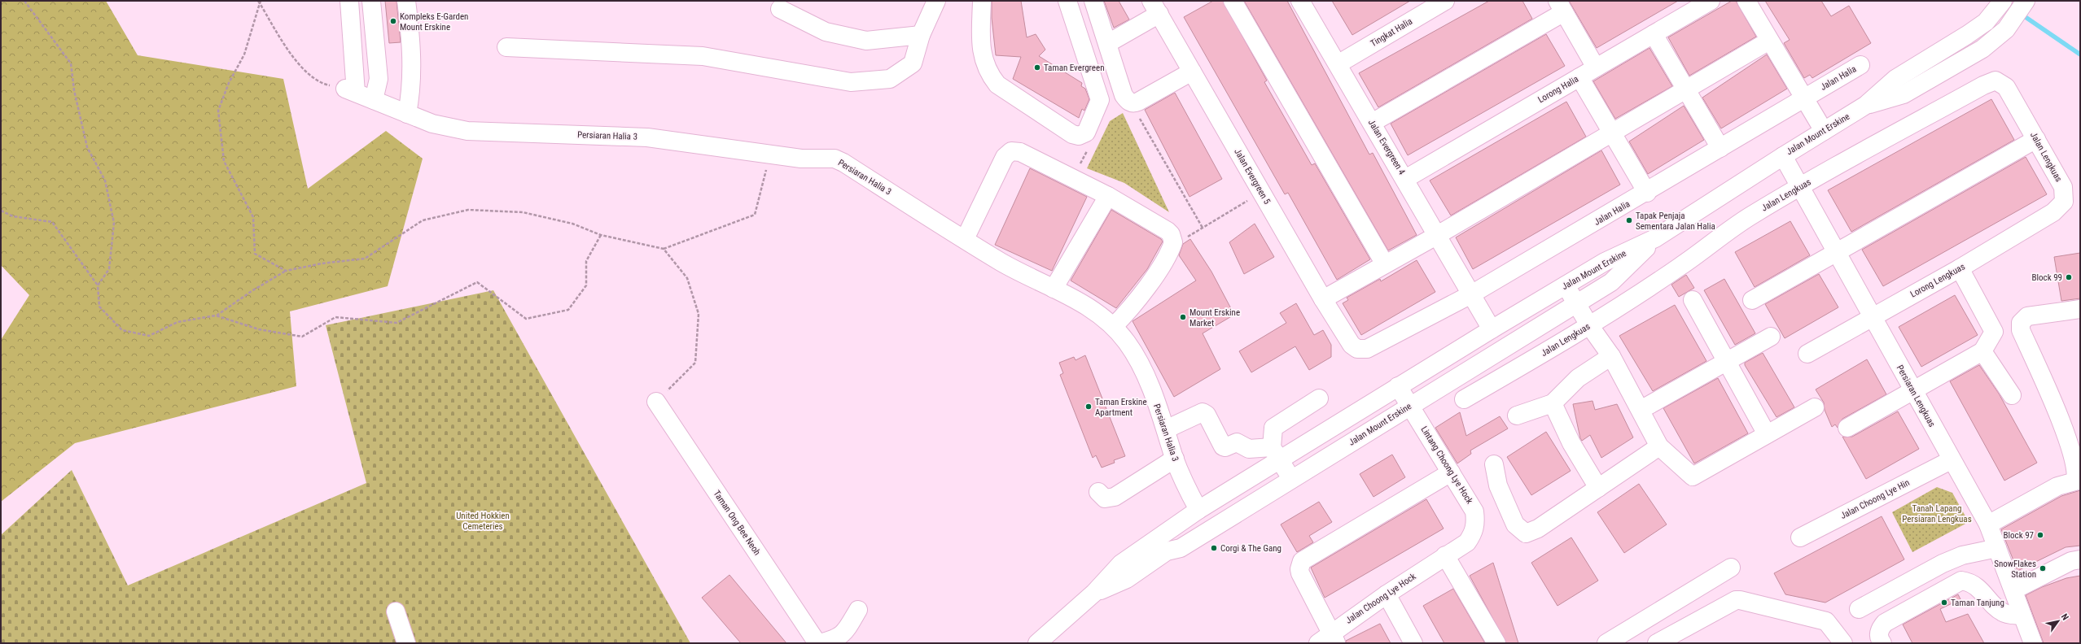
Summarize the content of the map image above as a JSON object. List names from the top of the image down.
{
  "streets": {
    "street": [
      "Tingkat Halia",
      "Jalan Halia",
      "Lorong Halia",
      "Jalan Mount Erskine",
      "Persiaran Halia 3",
      "Jalan Evergreen 4",
      "Jalan Lengkuas",
      "Jalan Evergreen 5",
      "Lorong Lengkuas",
      "Persiaran Lengkuas",
      "Lintang Choong Lye Hock",
      "Jalan Choong Lye Hin",
      "Taman Ong Bee Neoh",
      "Jalan Choong Lye Hock"
    ]
  },
  "crossings": [
    ["Tingkat Halia", "Jalan Evergreen 4"],
    ["Jalan Halia", "Jalan Evergreen 4"],
    ["Jalan Halia", "Jalan Evergreen 5"],
    ["Lorong Halia", "Jalan Evergreen 4"],
    ["Jalan Mount Erskine", "Persiaran Halia 3"],
    ["Jalan Mount Erskine", "Persiaran Lengkuas"],
    ["Jalan Mount Erskine", "Lintang Choong Lye Hock"],
    ["Jalan Lengkuas", "Lorong Lengkuas"],
    ["Jalan Lengkuas", "Persiaran Lengkuas"],
    ["Lorong Lengkuas", "Persiaran Lengkuas"],
    ["Persiaran Lengkuas", "Jalan Choong Lye Hin"],
    ["Lintang Choong Lye Hock", "Jalan Choong Lye Hock"]
  ],
  "parks": ["Tanah Lapang Persiaran Lengkuas", "United Hokkien Cemeteries"],
  "places": [
    "Kompleks E-Garden Mount Erskine",
    "Taman Evergreen",
    "Tapak Penjaja Sementara Jalan Halia",
    "Block 99",
    "Mount Erskine Market",
    "Taman Erskine Apartment",
    "Block 97",
    "Corgi & The Gang",
    "SnowFlakes Station",
    "Taman Tanjung"
  ],
  "north": "top right"
}
